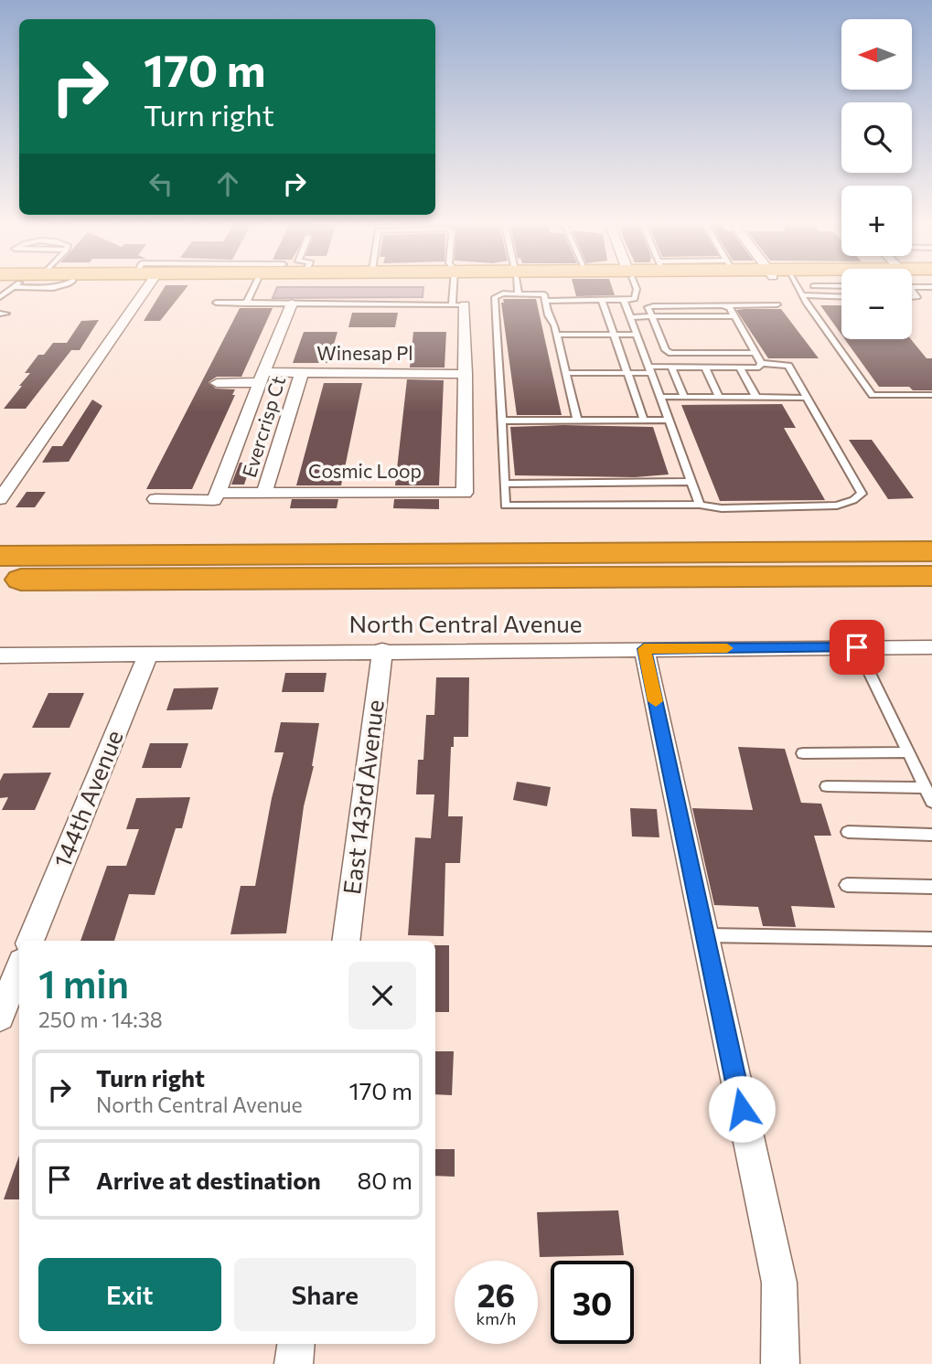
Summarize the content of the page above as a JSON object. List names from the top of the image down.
{
  "streets": {
    "street": [
      "Winesap Pl",
      "Evercrisp Ct",
      "Cosmic Loop",
      "North Central Avenue",
      "East 143rd Avenue",
      "144th Avenue"
    ]
  },
  "crossings": [
    ["Winesap Pl", "Evercrisp Ct"],
    ["Winesap Pl", "Cosmic Loop"],
    ["Evercrisp Ct", "Cosmic Loop"],
    ["North Central Avenue", "East 143rd Avenue"],
    ["North Central Avenue", "144th Avenue"]
  ],
  "north": "left",
  "page": {
    "map_buttons": ["+", "−"],
    "turn": ["170 m", "Turn right"],
    "heading": ["1 min", "250 m · 14:38"],
    "list": [
      {
        "name": "Turn right",
        "note": "North Central Avenue",
        "value": "170 m"
      },
      {
        "name": "Arrive at destination",
        "value": "80 m"
      }
    ],
    "buttons": ["Exit", "Share"],
    "speed": "26 km/h",
    "limit": "30"
  }
}
